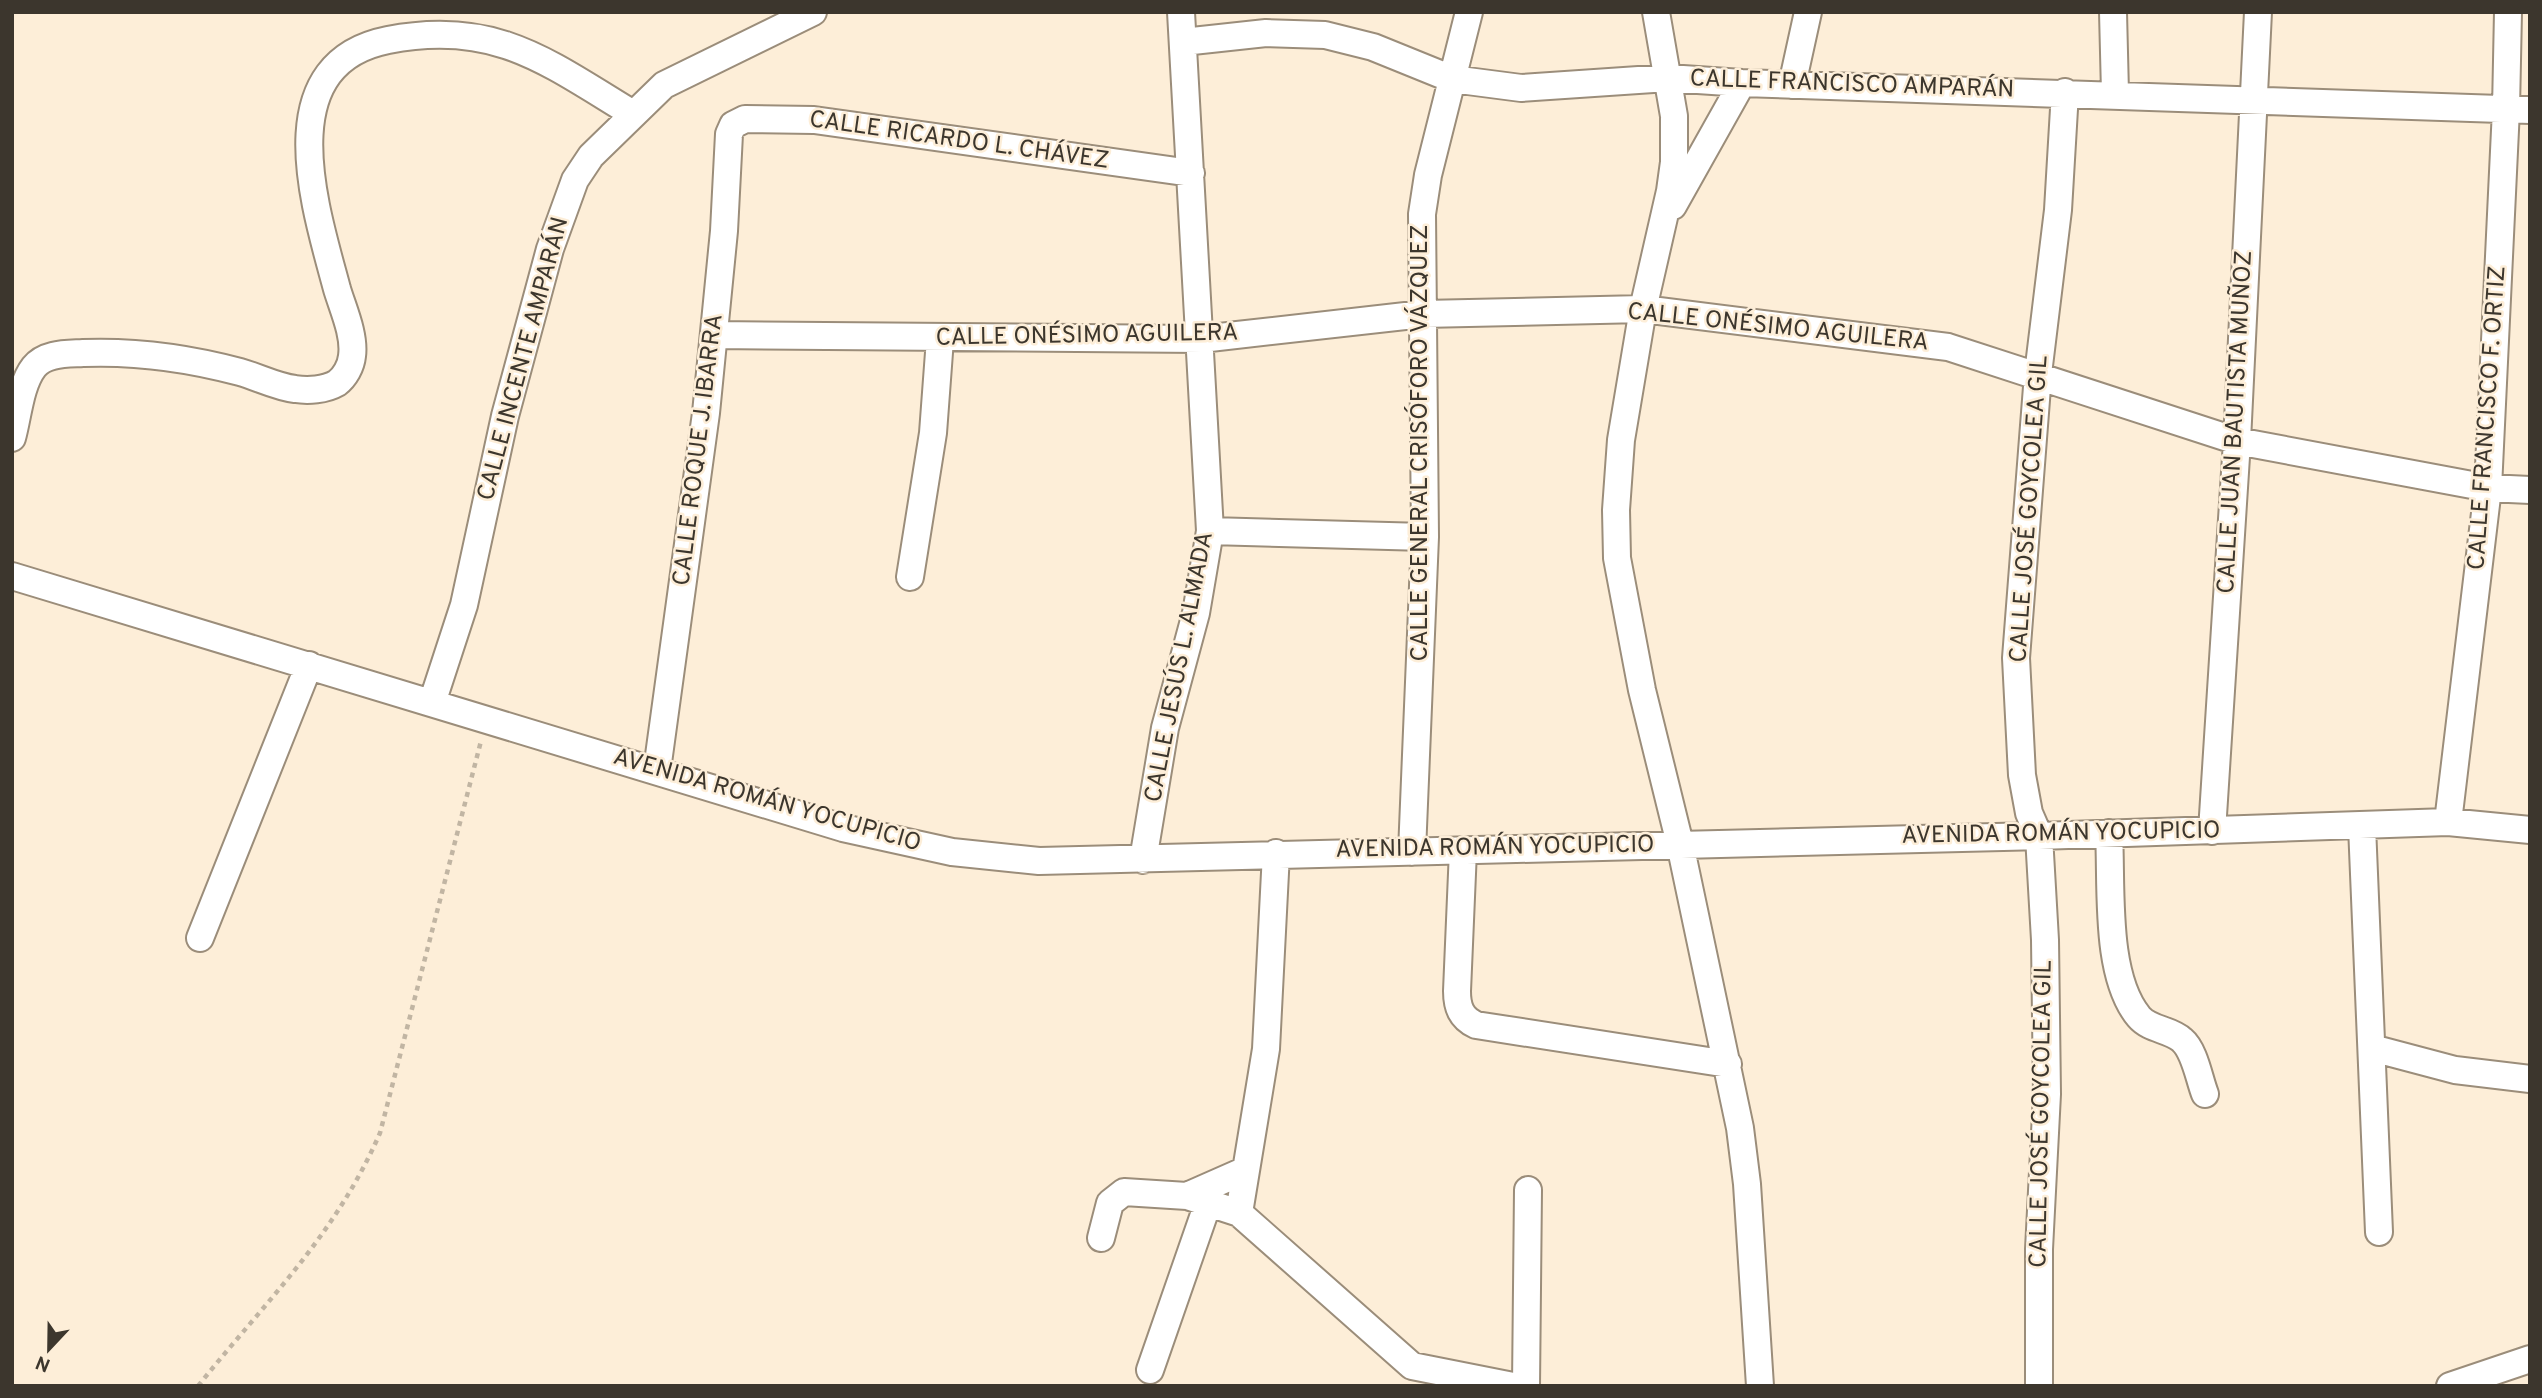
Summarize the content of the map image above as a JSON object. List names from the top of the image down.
{
  "streets": {
    "street": [
      "CALLE FRANCISCO AMPARÁN",
      "CALLE RICARDO L. CHÁVEZ",
      "CALLE ONÉSIMO AGUILERA",
      "CALLE INCENTE AMPARÁN",
      "CALLE FRANCISCO F. ORTIZ",
      "CALLE JUAN BAUTISTA MUÑOZ",
      "CALLE GENERAL CRISÓFORO VÁZQUEZ",
      "CALLE ROQUE J. IBARRA",
      "CALLE JOSÉ GOYCOLEA GIL",
      "CALLE JESÚS L. ALMADA",
      "AVENIDA ROMÁN YOCUPICIO"
    ]
  },
  "crossings": [
    ["CALLE FRANCISCO AMPARÁN", "CALLE FRANCISCO F. ORTIZ"],
    ["CALLE FRANCISCO AMPARÁN", "CALLE JUAN BAUTISTA MUÑOZ"],
    ["CALLE FRANCISCO AMPARÁN", "CALLE GENERAL CRISÓFORO VÁZQUEZ"],
    ["CALLE FRANCISCO AMPARÁN", "CALLE JOSÉ GOYCOLEA GIL"],
    ["CALLE FRANCISCO AMPARÁN", "CALLE JESÚS L. ALMADA"],
    ["CALLE RICARDO L. CHÁVEZ", "CALLE ROQUE J. IBARRA"],
    ["CALLE RICARDO L. CHÁVEZ", "CALLE JESÚS L. ALMADA"],
    ["CALLE ONÉSIMO AGUILERA", "CALLE FRANCISCO F. ORTIZ"],
    ["CALLE ONÉSIMO AGUILERA", "CALLE JUAN BAUTISTA MUÑOZ"],
    ["CALLE ONÉSIMO AGUILERA", "CALLE GENERAL CRISÓFORO VÁZQUEZ"],
    ["CALLE ONÉSIMO AGUILERA", "CALLE ROQUE J. IBARRA"],
    ["CALLE ONÉSIMO AGUILERA", "CALLE JOSÉ GOYCOLEA GIL"],
    ["CALLE ONÉSIMO AGUILERA", "CALLE JESÚS L. ALMADA"],
    ["CALLE INCENTE AMPARÁN", "AVENIDA ROMÁN YOCUPICIO"],
    ["CALLE FRANCISCO F. ORTIZ", "AVENIDA ROMÁN YOCUPICIO"],
    ["CALLE JUAN BAUTISTA MUÑOZ", "AVENIDA ROMÁN YOCUPICIO"],
    ["CALLE GENERAL CRISÓFORO VÁZQUEZ", "AVENIDA ROMÁN YOCUPICIO"],
    ["CALLE ROQUE J. IBARRA", "AVENIDA ROMÁN YOCUPICIO"],
    ["CALLE JOSÉ GOYCOLEA GIL", "AVENIDA ROMÁN YOCUPICIO"],
    ["CALLE JESÚS L. ALMADA", "AVENIDA ROMÁN YOCUPICIO"]
  ],
  "north": "bottom"
}
